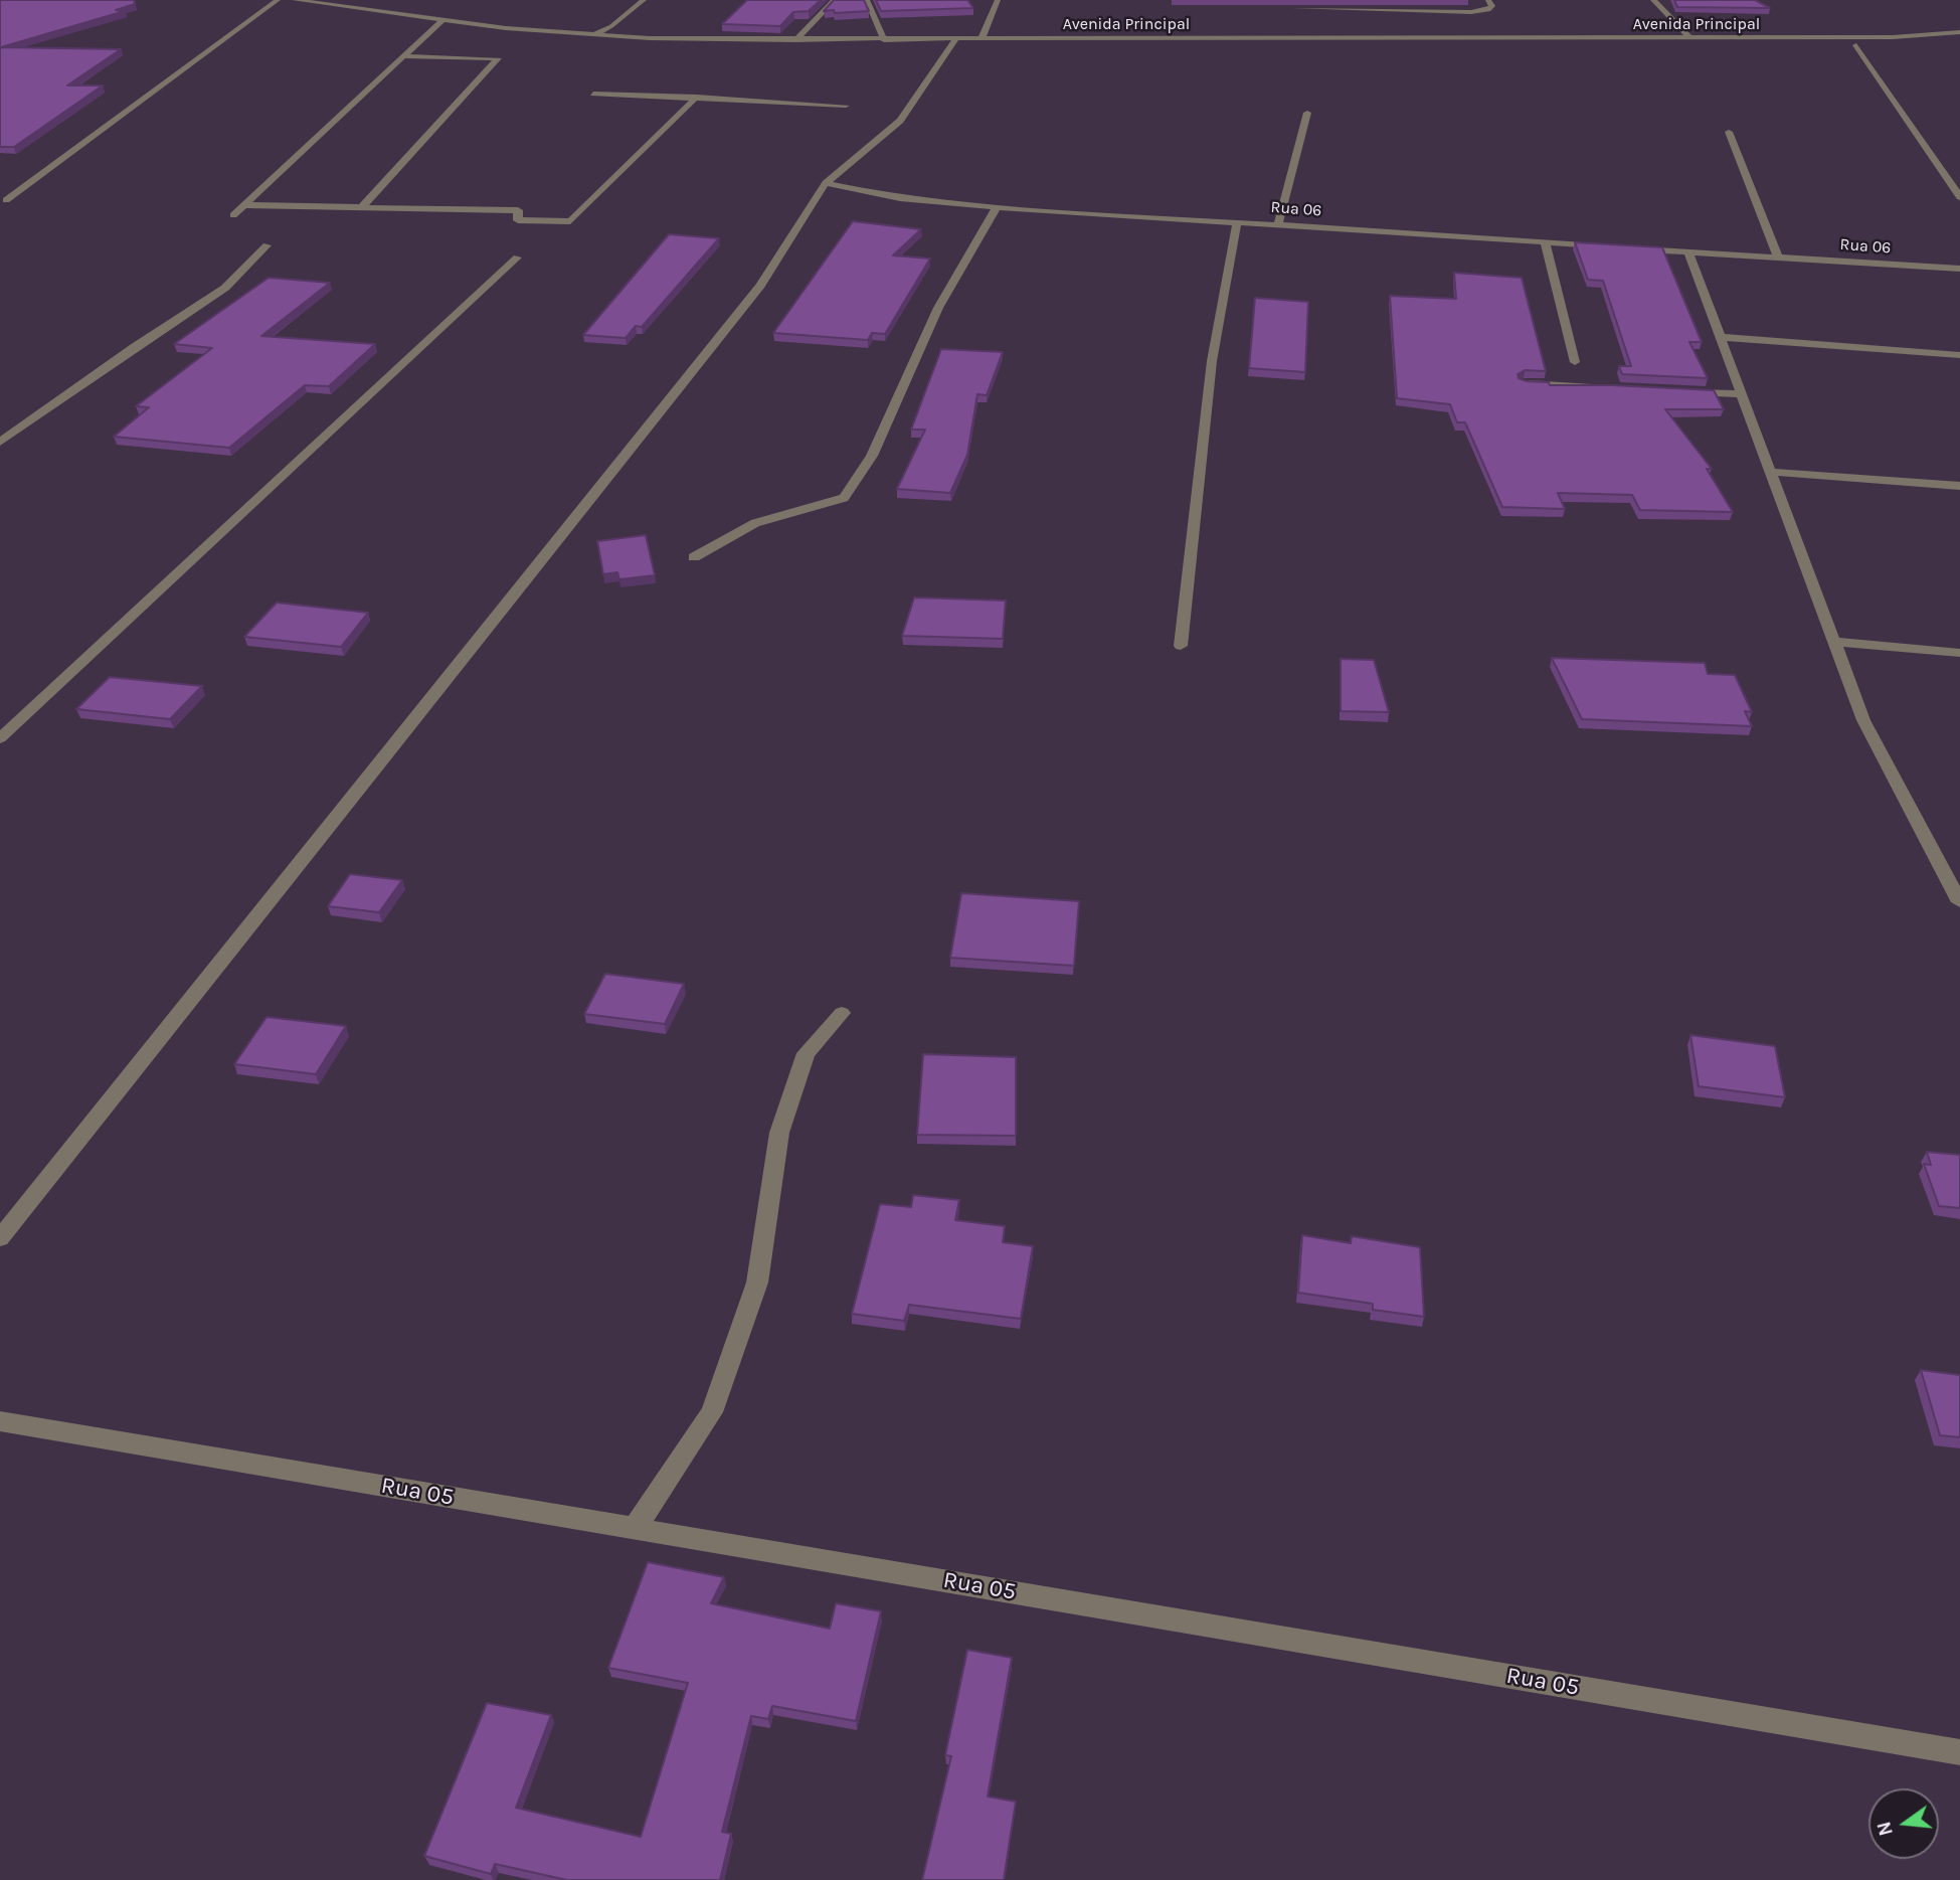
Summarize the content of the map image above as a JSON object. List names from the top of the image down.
{
  "streets": {
    "street": ["Avenida Principal", "Rua 06", "Rua 05"]
  },
  "north": "left"
}
